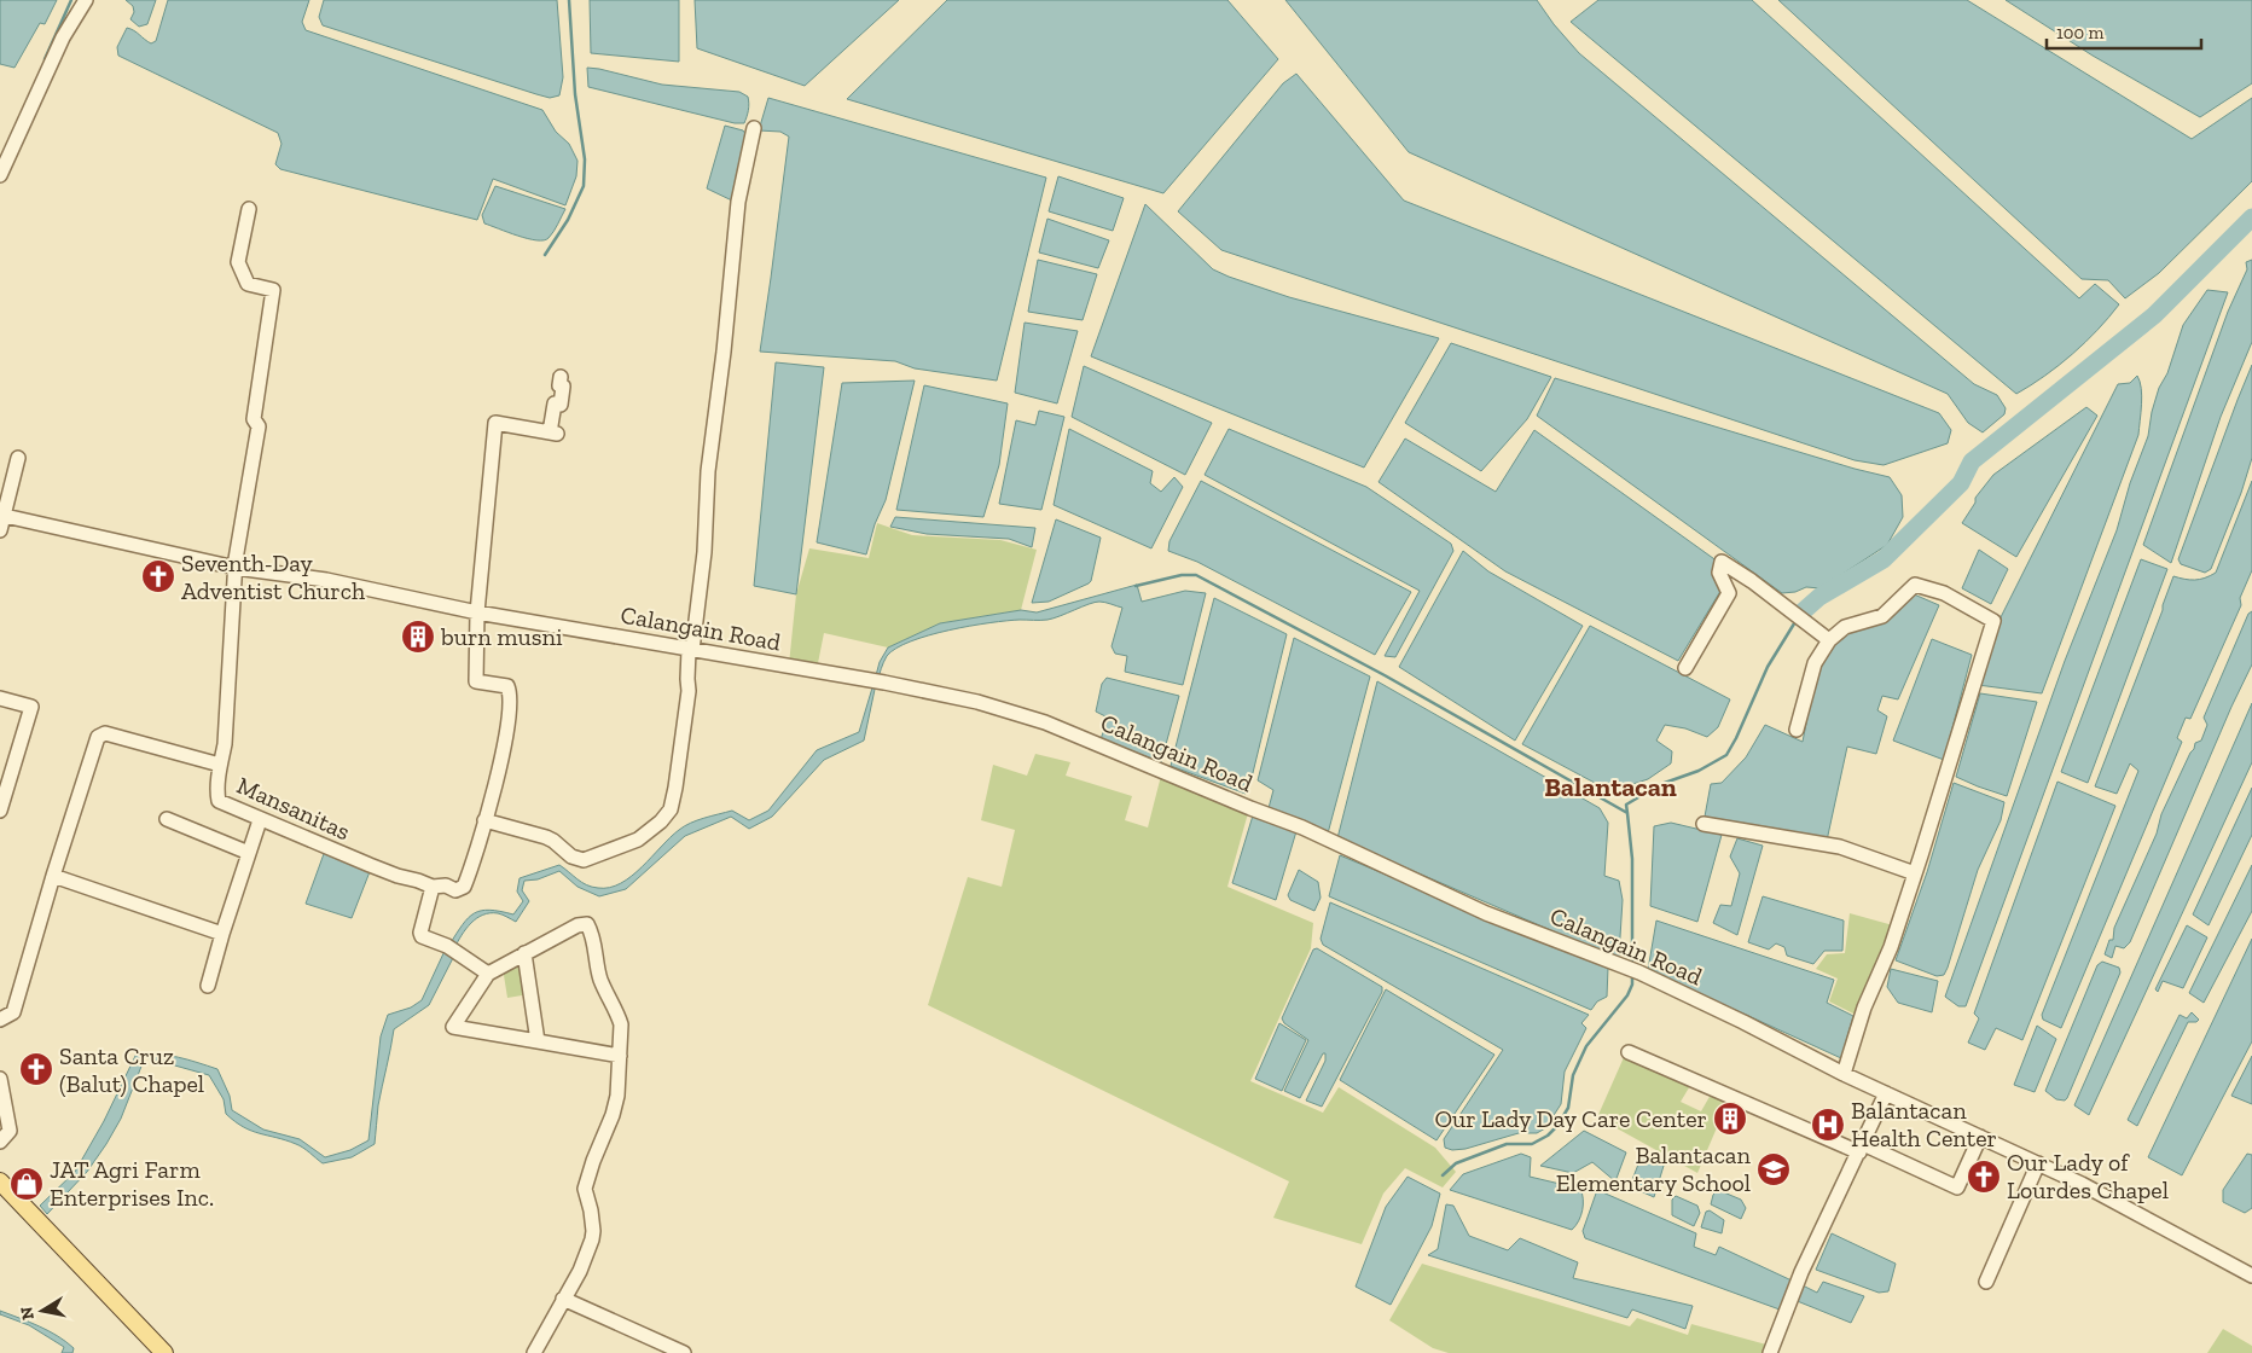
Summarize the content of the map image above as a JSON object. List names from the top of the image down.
{
  "streets": {
    "street": ["Calangain Road", "Mansanitas"]
  },
  "crossings": [
    ["Calangain Road", "Mansanitas"]
  ],
  "districts": ["Balantacan"],
  "places": {
    "church": ["Seventh-Day Adventist Church", "Santa Cruz (Balut) Chapel", "Our Lady of Lourdes Chapel"],
    "building": ["burn musni", "Our Lady Day Care Center"],
    "hospital": ["Balantacan Health Center"],
    "school or university": ["Balantacan Elementary School"],
    "shop": ["JAT Agri Farm Enterprises Inc."]
  },
  "scale_bar": "100 m",
  "north": "left"
}
